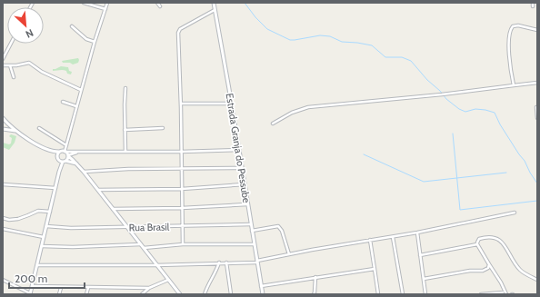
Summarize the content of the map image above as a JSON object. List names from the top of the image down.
{
  "streets": {
    "street": ["Estrada Granja do Pessube", "Rua Brasil"]
  },
  "crossings": [
    ["Estrada Granja do Pessube", "Rua Brasil"]
  ],
  "scale_bar": "200 m",
  "north": "bottom right"
}
